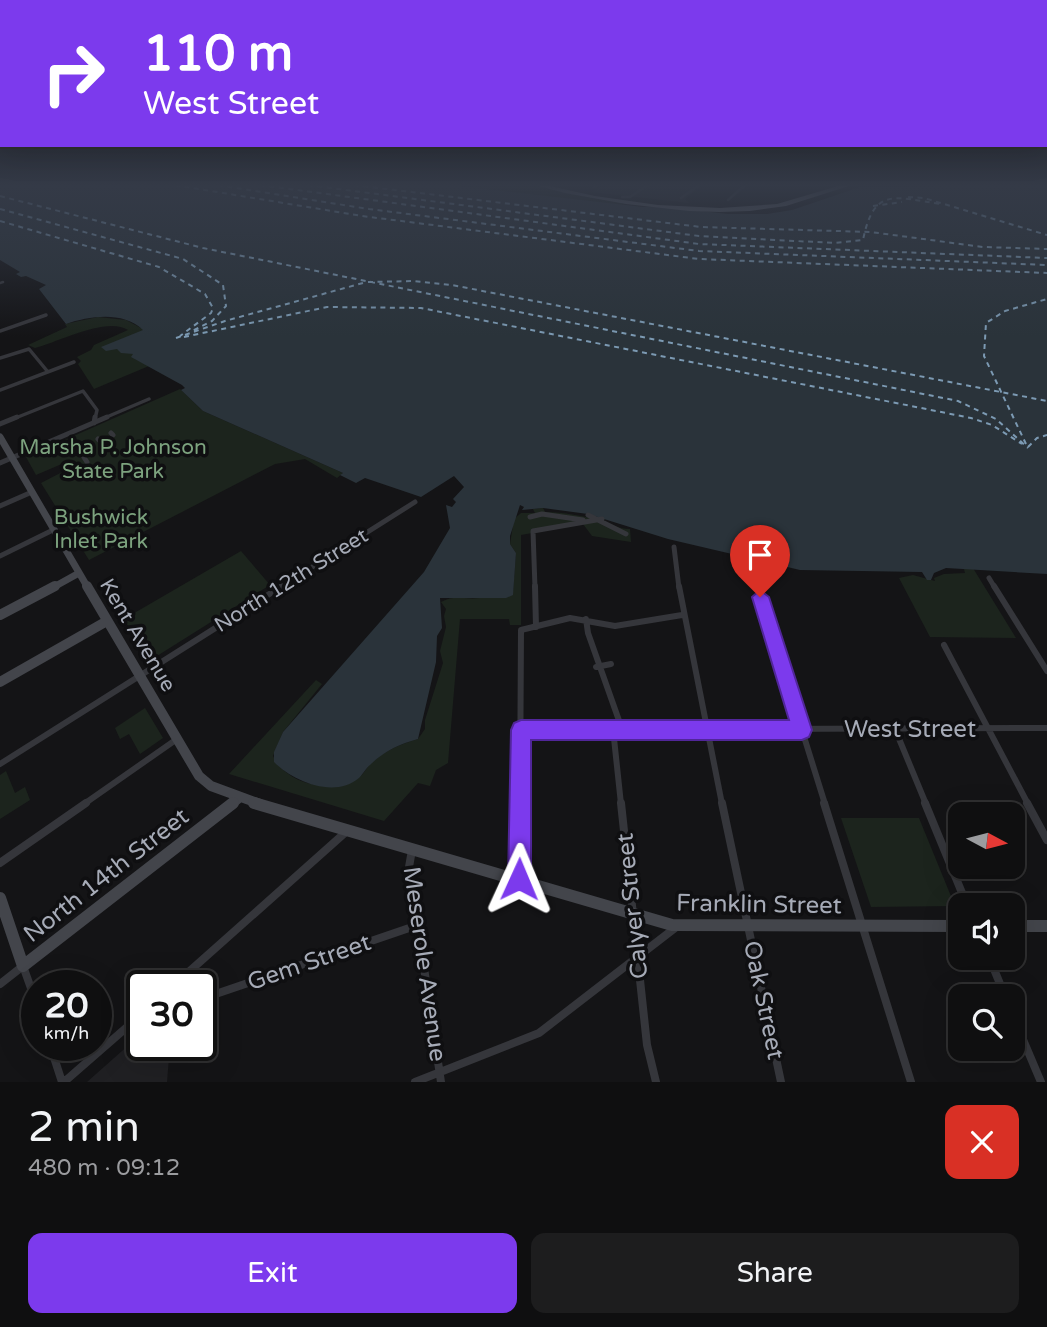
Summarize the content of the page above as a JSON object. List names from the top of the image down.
{
  "streets": {
    "main road": ["Kent Avenue", "North 14th Street", "Franklin Street"],
    "street": [
      "North 12th Street",
      "West Street",
      "Calyer Street",
      "Gem Street",
      "Meserole Avenue",
      "Oak Street"
    ]
  },
  "crossings": [
    ["North 12th Street", "Kent Avenue"],
    ["Kent Avenue", "North 14th Street"],
    ["Kent Avenue", "Franklin Street"],
    ["West Street", "Calyer Street"],
    ["West Street", "Oak Street"],
    ["North 14th Street", "Franklin Street"],
    ["Franklin Street", "Calyer Street"],
    ["Franklin Street", "Meserole Avenue"],
    ["Franklin Street", "Oak Street"],
    ["Gem Street", "Meserole Avenue"]
  ],
  "parks": ["Marsha P. Johnson State Park", "Bushwick Inlet Park"],
  "north": "right",
  "page": {
    "turn": ["110 m", "West Street"],
    "speed": "20 km/h",
    "limit": "30",
    "heading": ["2 min", "480 m · 09:12"],
    "buttons": ["Exit", "Share"]
  }
}
